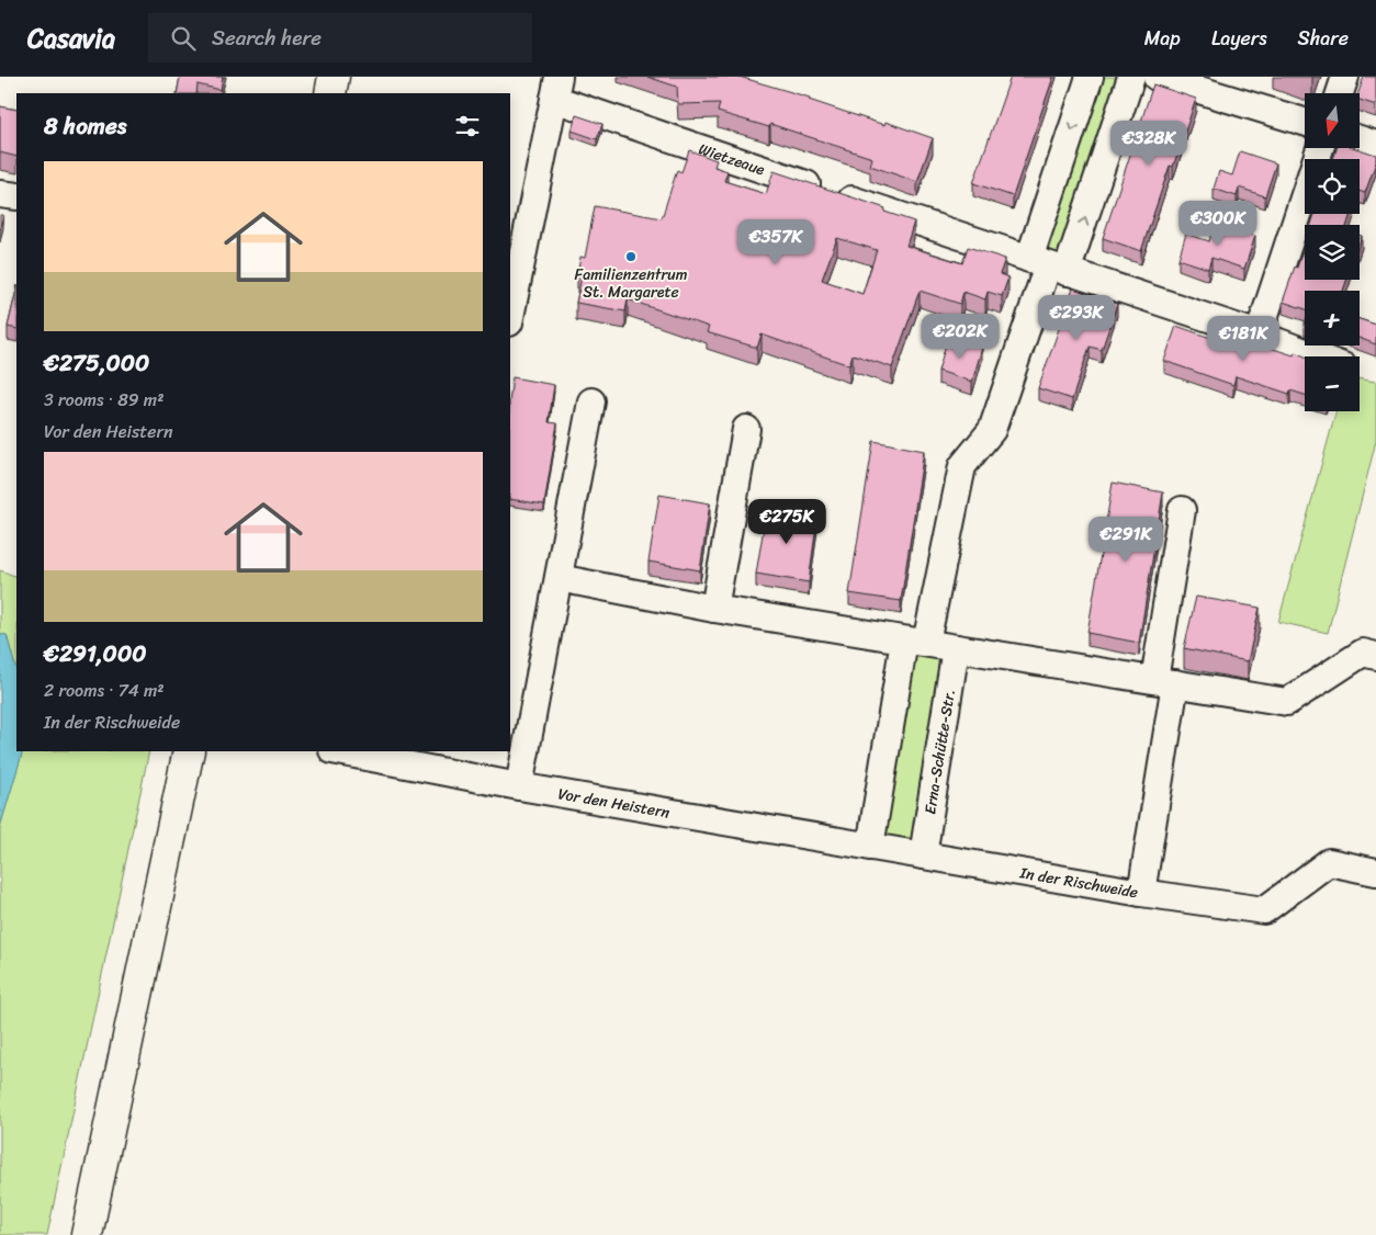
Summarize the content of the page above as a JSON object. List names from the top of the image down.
{
  "streets": {
    "street": [
      "Wietzeaue",
      "Erna-Schütte-Str.",
      "Vor den Heistern",
      "In der Rischweide"
    ]
  },
  "crossings": [
    ["Erna-Schütte-Str.", "In der Rischweide"],
    ["Vor den Heistern", "In der Rischweide"]
  ],
  "places": ["Familienzentrum St. Margarete"],
  "north": "bottom",
  "page": {
    "header": "Casavia",
    "search": "Search here",
    "nav": ["Map", "Layers", "Share"],
    "map_buttons": ["+", "−"],
    "heading": "8 homes",
    "price": [
      "€328K",
      "€300K",
      "€357K",
      "€293K",
      "€202K",
      "€181K",
      "€275K",
      "€291K"
    ],
    "list": [
      {
        "name": "€275,000",
        "note": "3 rooms · 89 m² · Vor den Heistern"
      },
      {
        "name": "€291,000",
        "note": "2 rooms · 74 m² · In der Rischweide"
      }
    ]
  }
}
